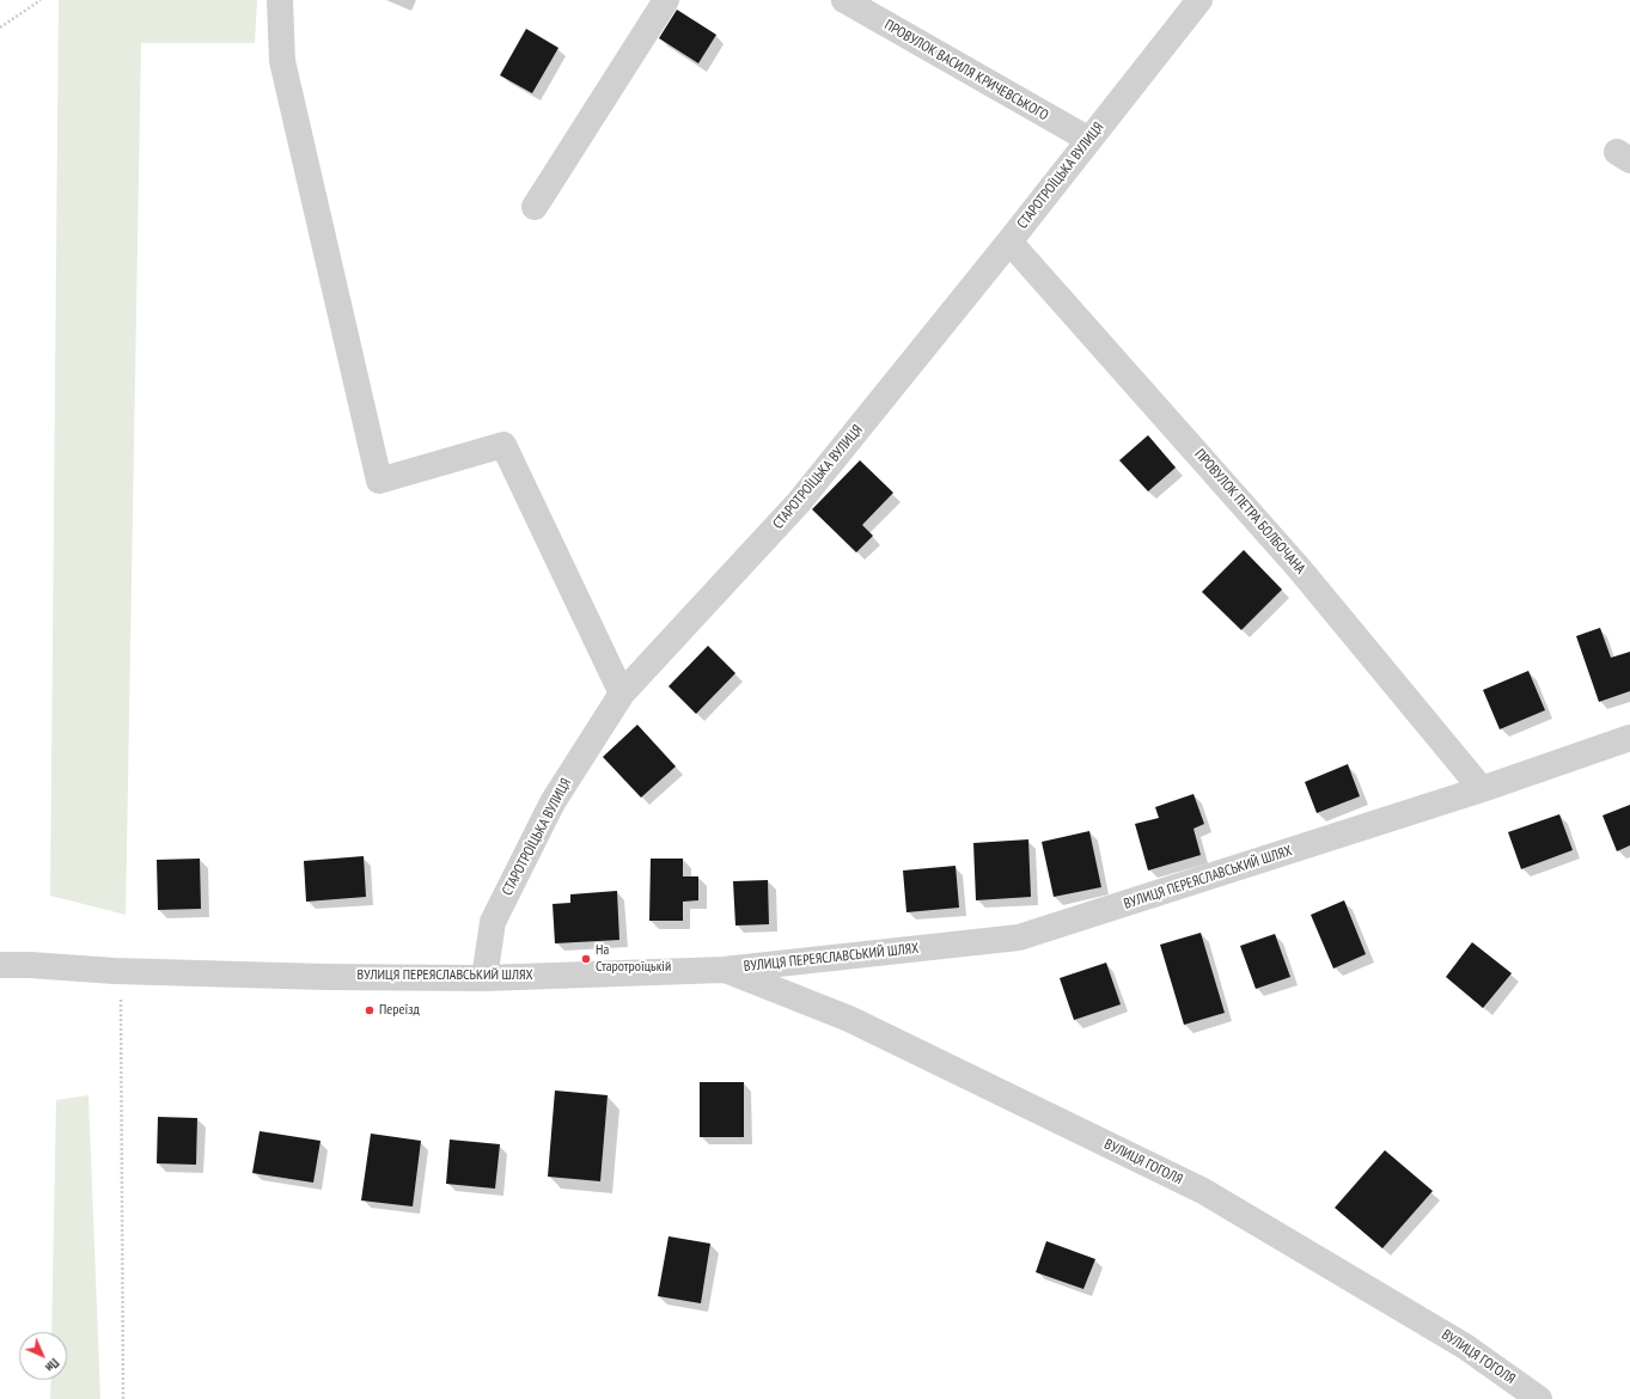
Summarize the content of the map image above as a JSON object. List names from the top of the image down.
{
  "streets": {
    "street": [
      "ПРОВУЛОК ВАСИЛЯ КРИЧЕВСЬКОГО",
      "СТАРОТРОЇЦЬКА ВУЛИЦЯ",
      "ПРОВУЛОК ПЕТРА БОЛБОЧАНА",
      "ВУЛИЦЯ ПЕРЕЯСЛАВСЬКИЙ ШЛЯХ",
      "ВУЛИЦЯ ГОГОЛЯ"
    ]
  },
  "crossings": [
    ["ПРОВУЛОК ВАСИЛЯ КРИЧЕВСЬКОГО", "СТАРОТРОЇЦЬКА ВУЛИЦЯ"],
    ["СТАРОТРОЇЦЬКА ВУЛИЦЯ", "ПРОВУЛОК ПЕТРА БОЛБОЧАНА"],
    ["СТАРОТРОЇЦЬКА ВУЛИЦЯ", "ВУЛИЦЯ ПЕРЕЯСЛАВСЬКИЙ ШЛЯХ"],
    ["ПРОВУЛОК ПЕТРА БОЛБОЧАНА", "ВУЛИЦЯ ПЕРЕЯСЛАВСЬКИЙ ШЛЯХ"],
    ["ВУЛИЦЯ ПЕРЕЯСЛАВСЬКИЙ ШЛЯХ", "ВУЛИЦЯ ГОГОЛЯ"]
  ],
  "places": ["На Старотроїцькій", "Переїзд"],
  "north": "bottom right"
}
